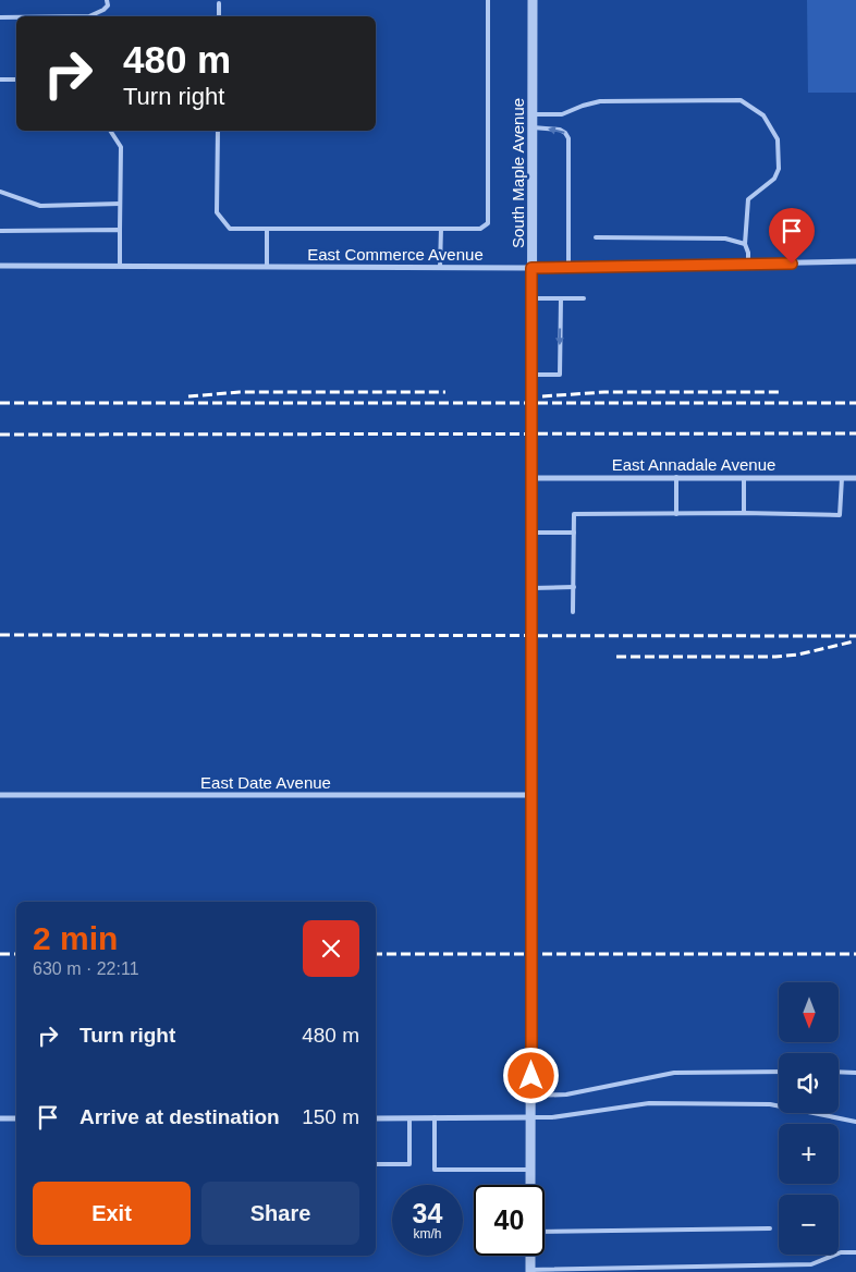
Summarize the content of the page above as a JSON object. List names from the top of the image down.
{
  "streets": {
    "street": [
      "South Maple Avenue",
      "East Commerce Avenue",
      "East Annadale Avenue",
      "East Date Avenue"
    ]
  },
  "crossings": [
    ["South Maple Avenue", "East Commerce Avenue"],
    ["South Maple Avenue", "East Annadale Avenue"],
    ["South Maple Avenue", "East Date Avenue"]
  ],
  "north": "bottom",
  "page": {
    "turn": ["480 m", "Turn right"],
    "heading": ["2 min", "630 m · 22:11"],
    "map_buttons": ["+", "−"],
    "list": [
      {
        "name": "Turn right",
        "value": "480 m"
      },
      {
        "name": "Arrive at destination",
        "value": "150 m"
      }
    ],
    "buttons": ["Exit", "Share"],
    "speed": "34 km/h",
    "limit": "40"
  }
}
